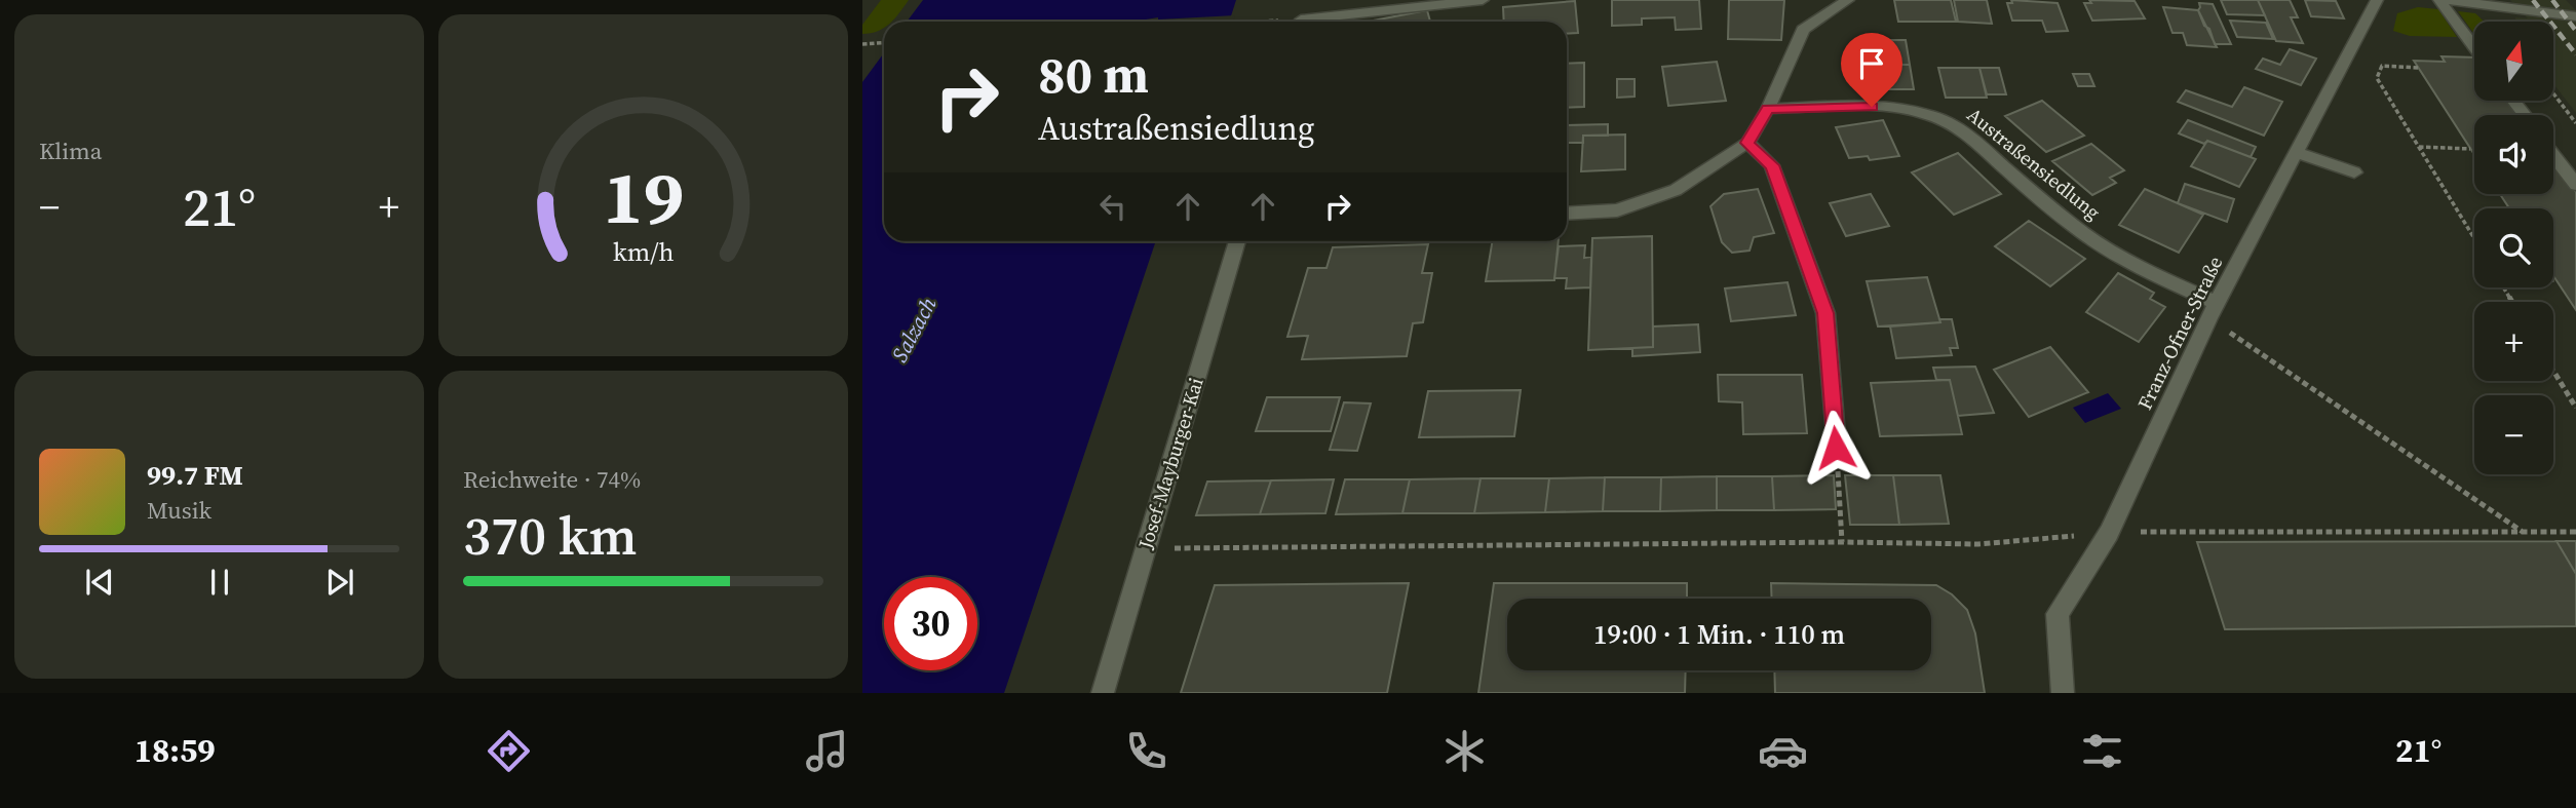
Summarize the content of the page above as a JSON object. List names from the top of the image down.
{
  "streets": {
    "street": ["Austraßensiedlung", "Franz-Ofner-Straße", "Josef-Mayburger-Kai"]
  },
  "crossings": [
    ["Austraßensiedlung", "Franz-Ofner-Straße"]
  ],
  "water": ["Salzach"],
  "north": "top",
  "page": {
    "tile": [
      "Klima",
      ["Reichweite · 74%", "370 km"]
    ],
    "map_buttons": ["+", "−"],
    "turn": ["80 m", "Austraßensiedlung"],
    "heat": ["−", "21°", "+"],
    "song": ["99.7 FM", "Musik"],
    "limit": "30",
    "trip": "19:00 · 1 Min. · 110 m",
    "tabs": ["18:59", "21°"],
    "gauge": ["19", "km/h"]
  }
}
